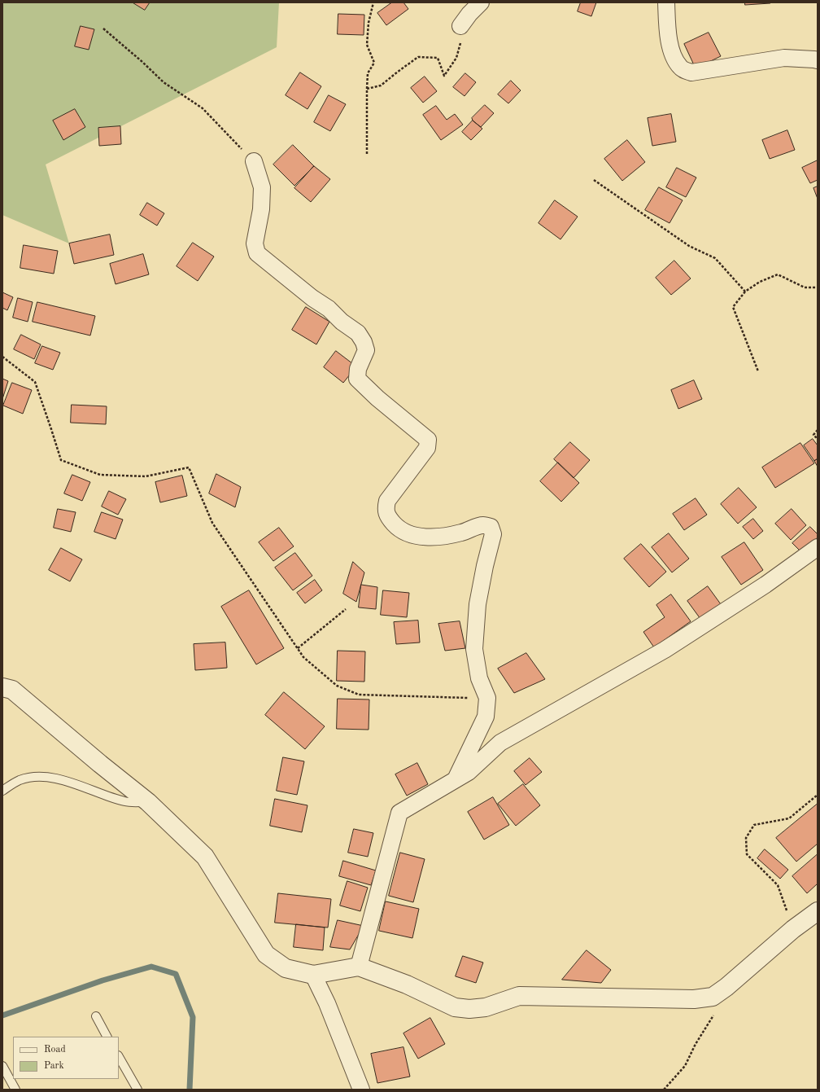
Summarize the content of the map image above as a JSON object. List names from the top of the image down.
{
  "legend": ["Road", "Park"]
}
